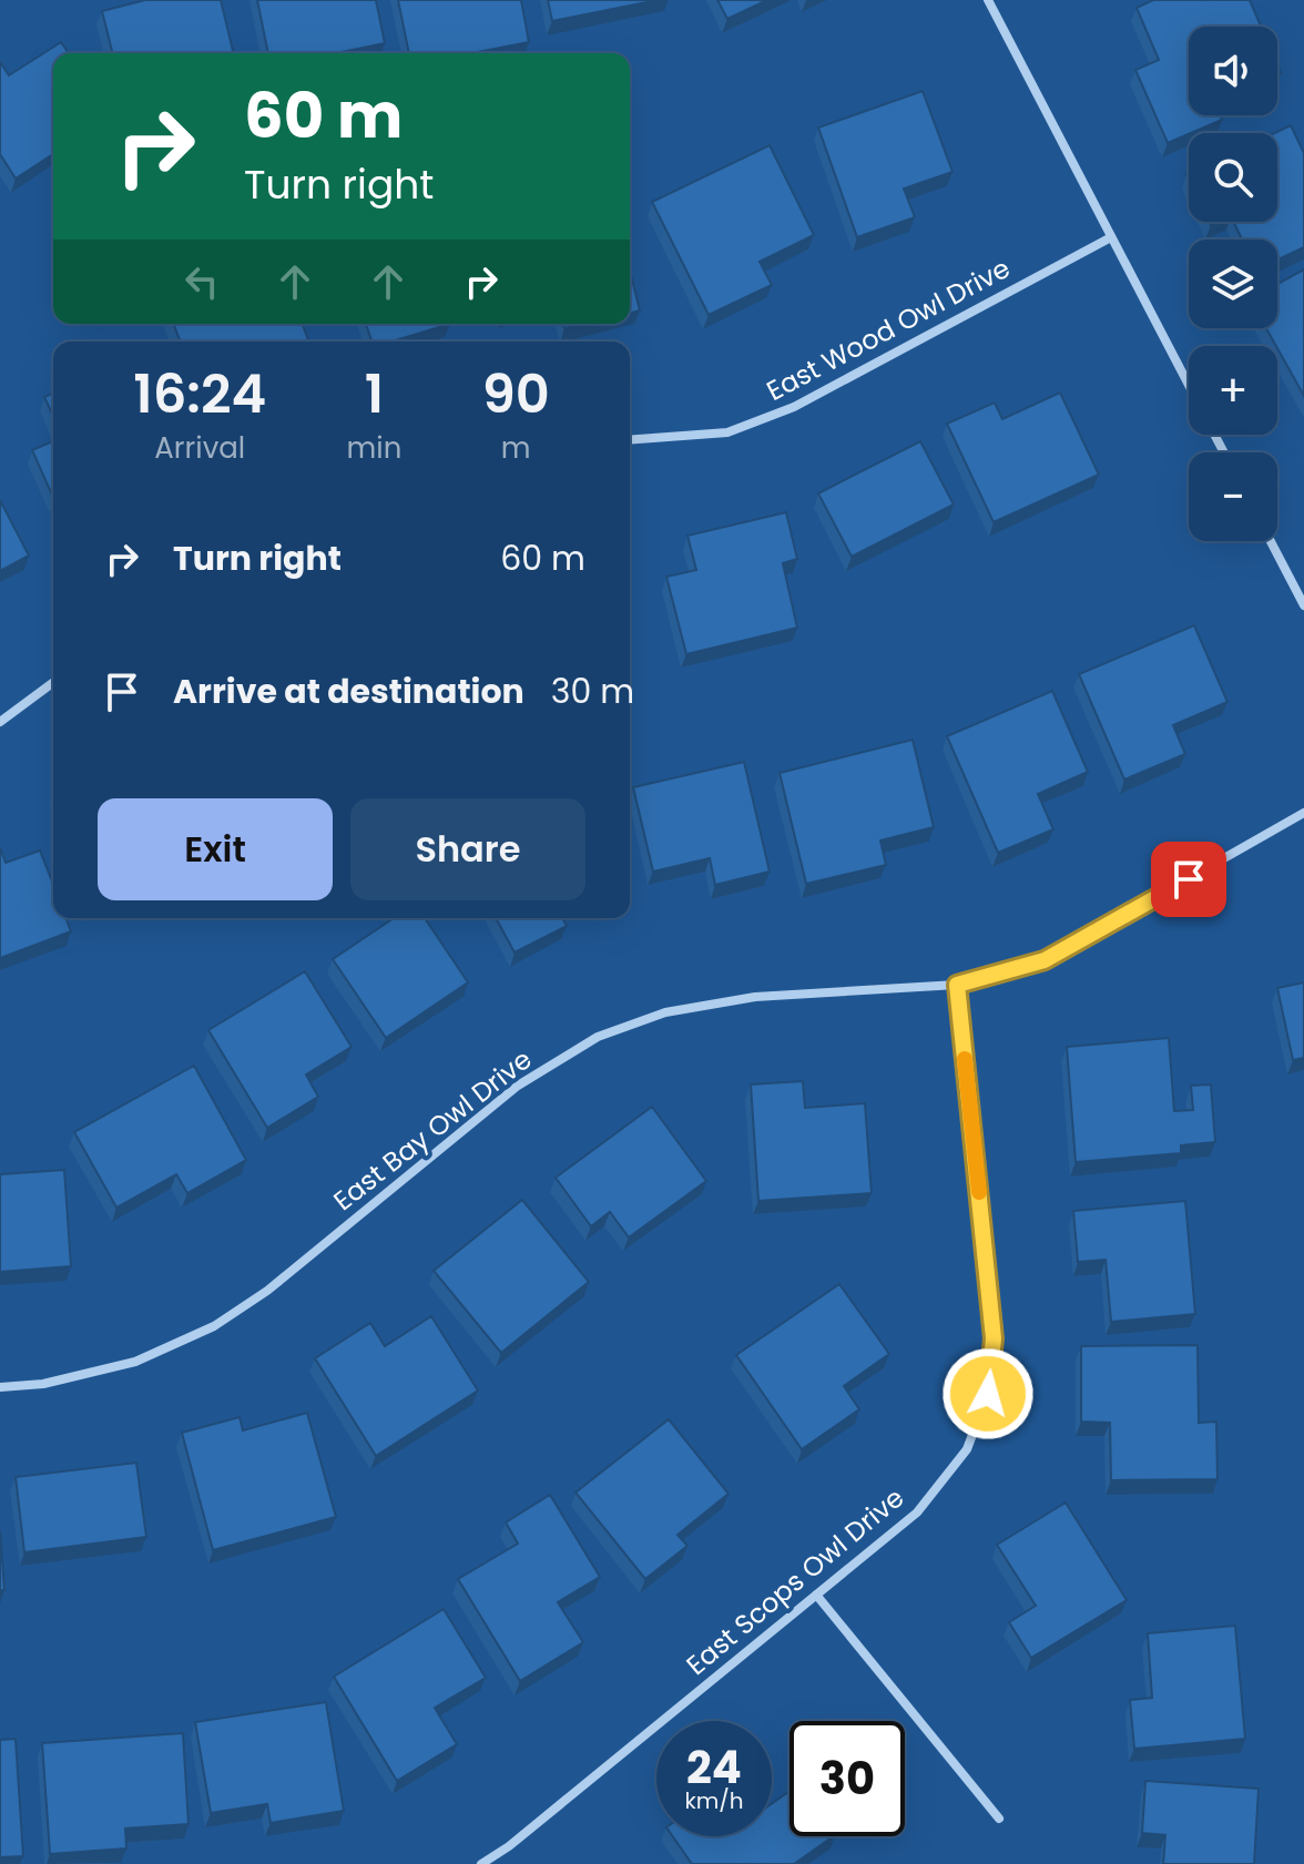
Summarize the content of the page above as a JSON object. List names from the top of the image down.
{
  "streets": {
    "street": ["East Wood Owl Drive", "East Bay Owl Drive", "East Scops Owl Drive"]
  },
  "crossings": [
    ["East Bay Owl Drive", "East Scops Owl Drive"]
  ],
  "page": {
    "map_buttons": ["+", "−"],
    "turn": ["60 m", "Turn right"],
    "eta": [
      "16:24",
      "Arrival",
      "1",
      "min",
      "90",
      "m"
    ],
    "list": [
      {
        "name": "Turn right",
        "value": "60 m"
      },
      {
        "name": "Arrive at destination",
        "value": "30 m"
      }
    ],
    "buttons": ["Exit", "Share"],
    "speed": "24 km/h",
    "limit": "30"
  }
}
